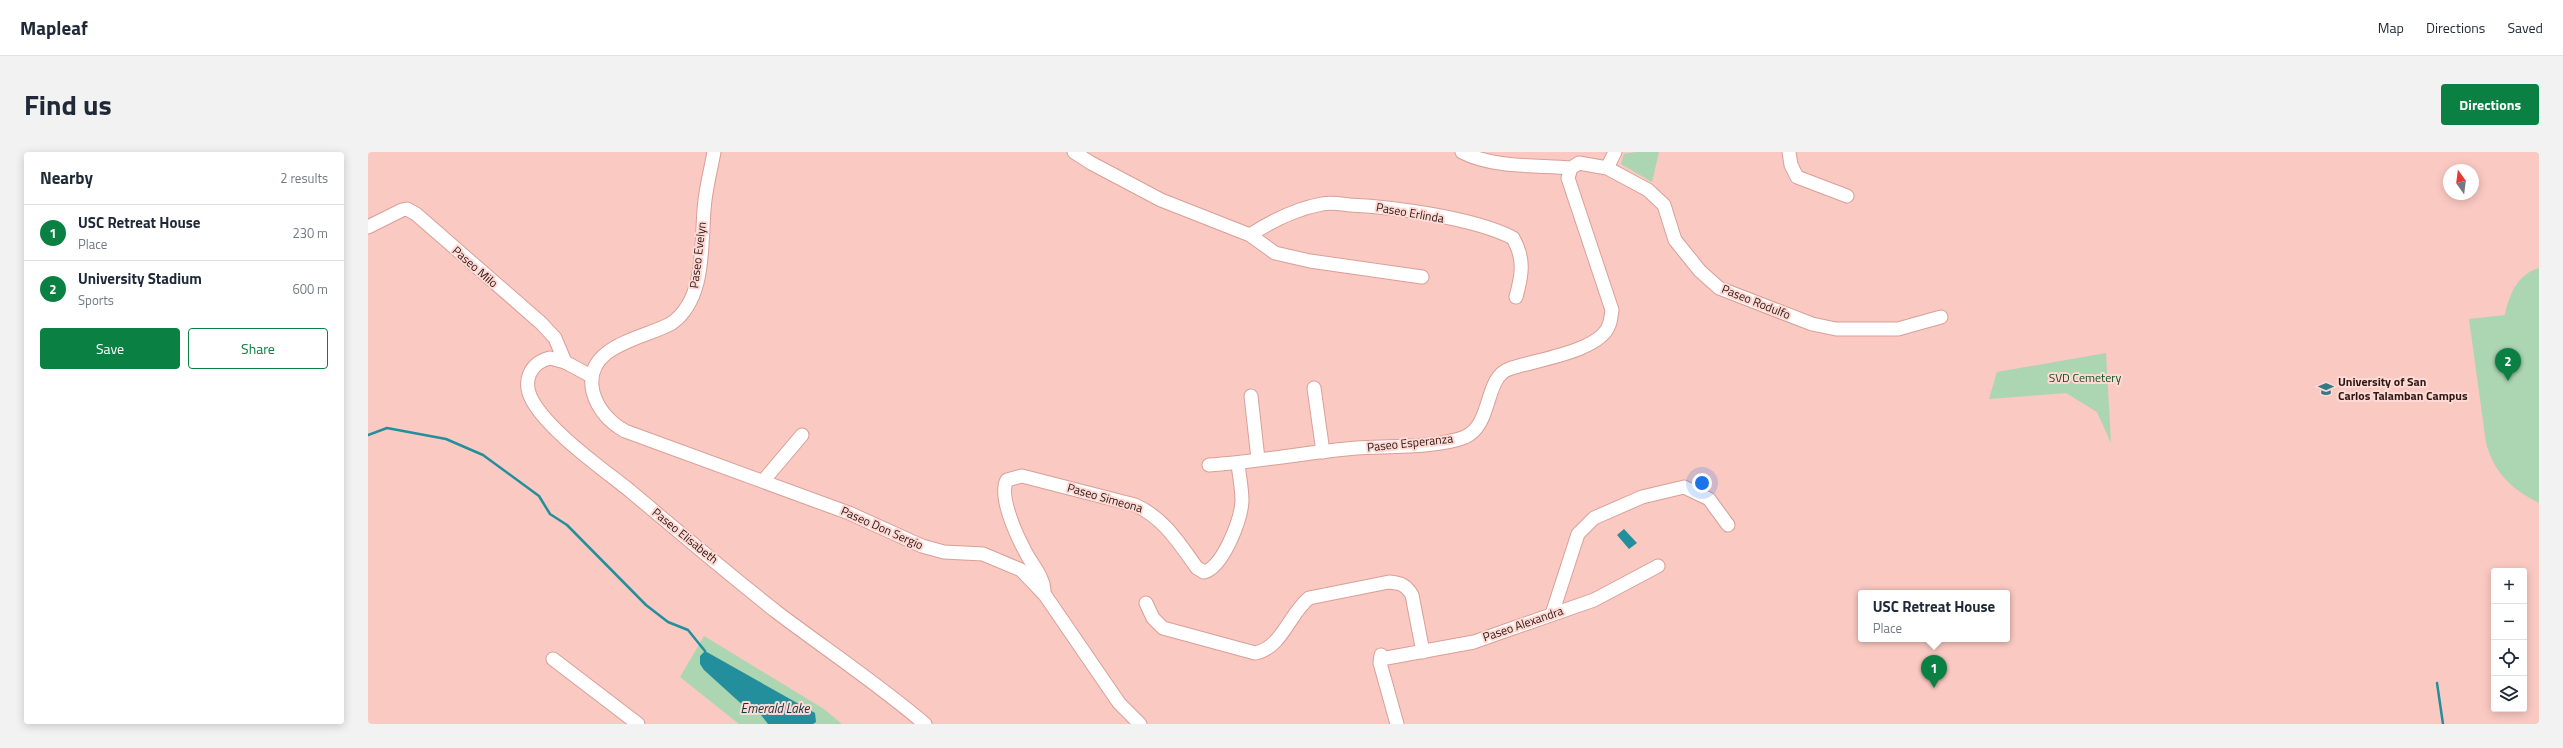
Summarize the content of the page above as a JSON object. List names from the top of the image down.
{
  "streets": {
    "street": [
      "Paseo Erlinda",
      "Paseo Evelyn",
      "Paseo Milo",
      "Paseo Rodulfo",
      "Paseo Esperanza",
      "Paseo Simeona",
      "Paseo Don Sergio",
      "Paseo Elisabeth",
      "Paseo Alexandra"
    ]
  },
  "crossings": [
    ["Paseo Evelyn", "Paseo Don Sergio"],
    ["Paseo Evelyn", "Paseo Elisabeth"],
    ["Paseo Milo", "Paseo Elisabeth"],
    ["Paseo Rodulfo", "Paseo Esperanza"],
    ["Paseo Esperanza", "Paseo Simeona"],
    ["Paseo Simeona", "Paseo Don Sergio"],
    ["Paseo Don Sergio", "Paseo Elisabeth"]
  ],
  "water": ["Emerald Lake"],
  "parks": ["SVD Cemetery"],
  "places": {
    "school or university": ["University of San Carlos Talamban Campus"]
  },
  "north": "top",
  "page": {
    "header": "Mapleaf",
    "nav": ["Map", "Directions", "Saved"],
    "title": "Find us",
    "buttons": [
      "Directions",
      ["Save", "Share"]
    ],
    "heading": ["Nearby", "2 results"],
    "list": [
      {
        "mark": "1",
        "name": "USC Retreat House",
        "note": "Place",
        "value": "230 m"
      },
      {
        "mark": "2",
        "name": "University Stadium",
        "note": "Sports",
        "value": "600 m"
      }
    ],
    "pins": ["2", "1"],
    "map_buttons": ["+", "−"],
    "popup": ["USC Retreat House", "Place"]
  }
}
